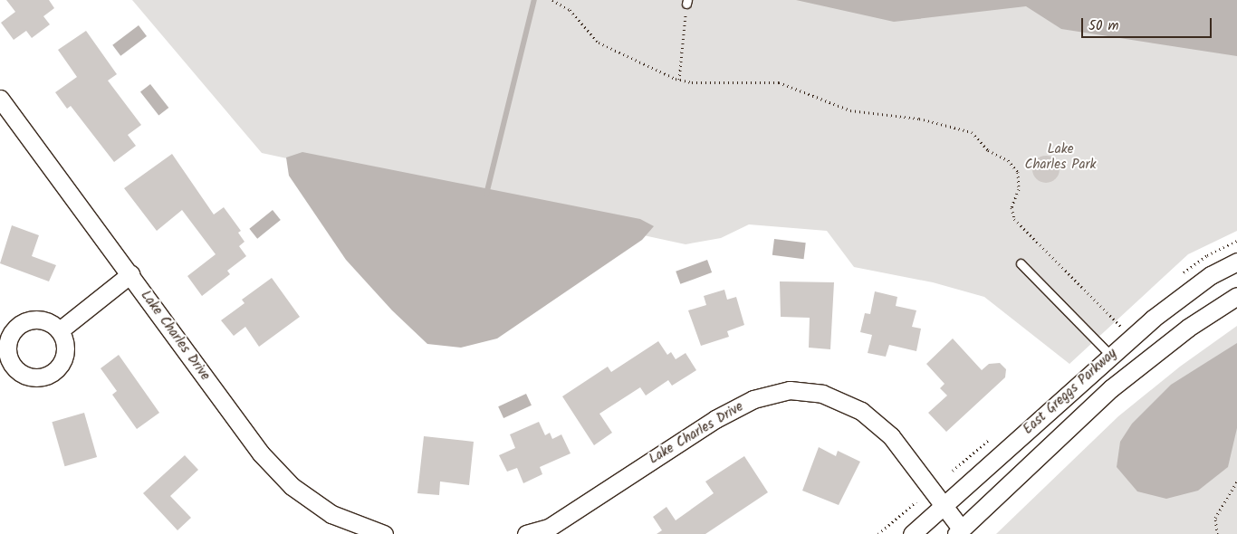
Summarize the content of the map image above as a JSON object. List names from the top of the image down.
{
  "streets": {
    "street": ["Lake Charles Drive", "East Greggs Parkway"]
  },
  "crossings": [
    ["Lake Charles Drive", "East Greggs Parkway"]
  ],
  "parks": ["Lake Charles Park"],
  "scale_bar": "50 m"
}
